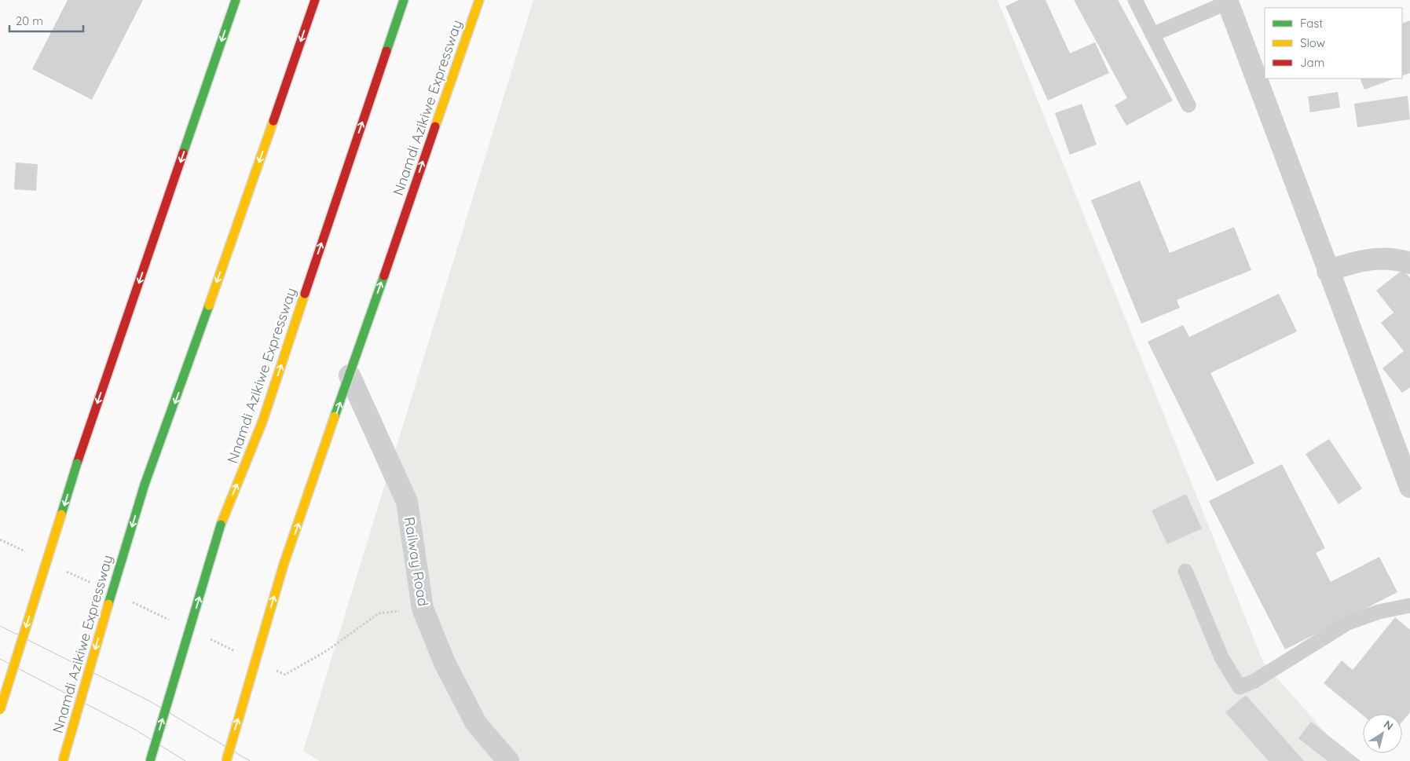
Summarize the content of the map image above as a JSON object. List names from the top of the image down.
{
  "streets": {
    "highway": ["Nnamdi Azikiwe Expressway"],
    "street": ["Railway Road"]
  },
  "crossings": [
    ["Nnamdi Azikiwe Expressway", "Railway Road"]
  ],
  "legend": ["Fast", "Slow", "Jam"],
  "scale_bar": "20 m",
  "north": "top right"
}
